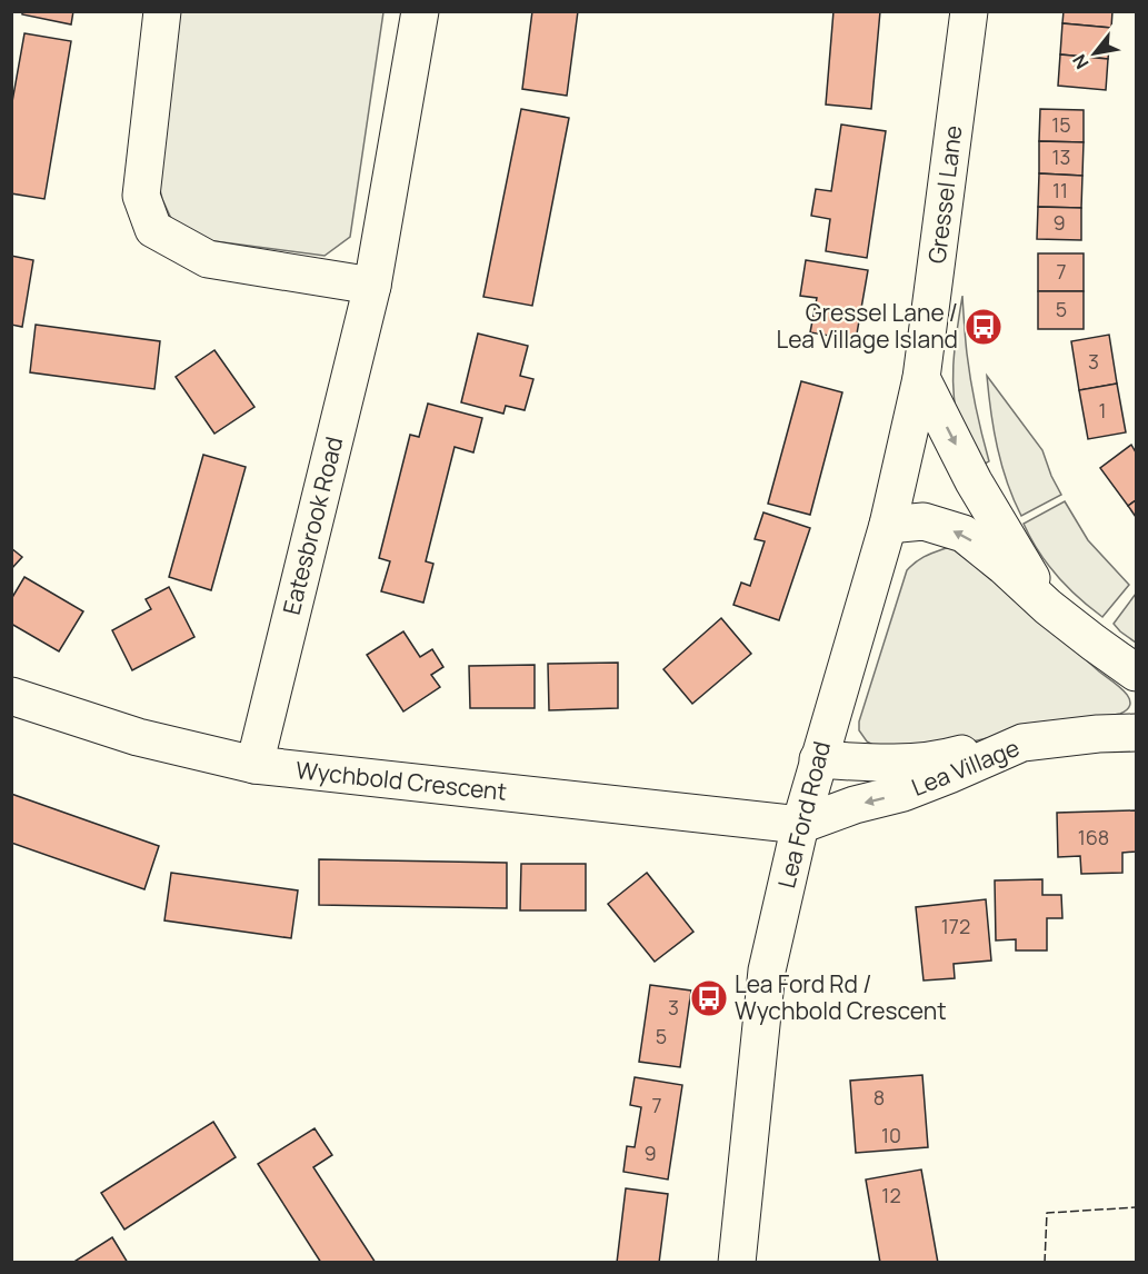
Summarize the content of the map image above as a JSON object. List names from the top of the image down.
{
  "streets": {
    "street": [
      "Gressel Lane",
      "Eatesbrook Road",
      "Lea Village",
      "Wychbold Crescent",
      "Lea Ford Road"
    ]
  },
  "crossings": [
    ["Gressel Lane", "Lea Ford Road"],
    ["Eatesbrook Road", "Wychbold Crescent"],
    ["Lea Village", "Wychbold Crescent"],
    ["Lea Village", "Lea Ford Road"],
    ["Wychbold Crescent", "Lea Ford Road"]
  ],
  "places": {
    "bus stop": ["Gressel Lane / Lea Village Island", "Lea Ford Rd / Wychbold Crescent"]
  },
  "house_numbers": [
    "15",
    "13",
    "11",
    "9",
    "7",
    "5",
    "3",
    "1",
    "168",
    "172",
    "3",
    "5",
    "8",
    "7",
    "10",
    "9",
    "12"
  ],
  "north": "bottom left"
}
